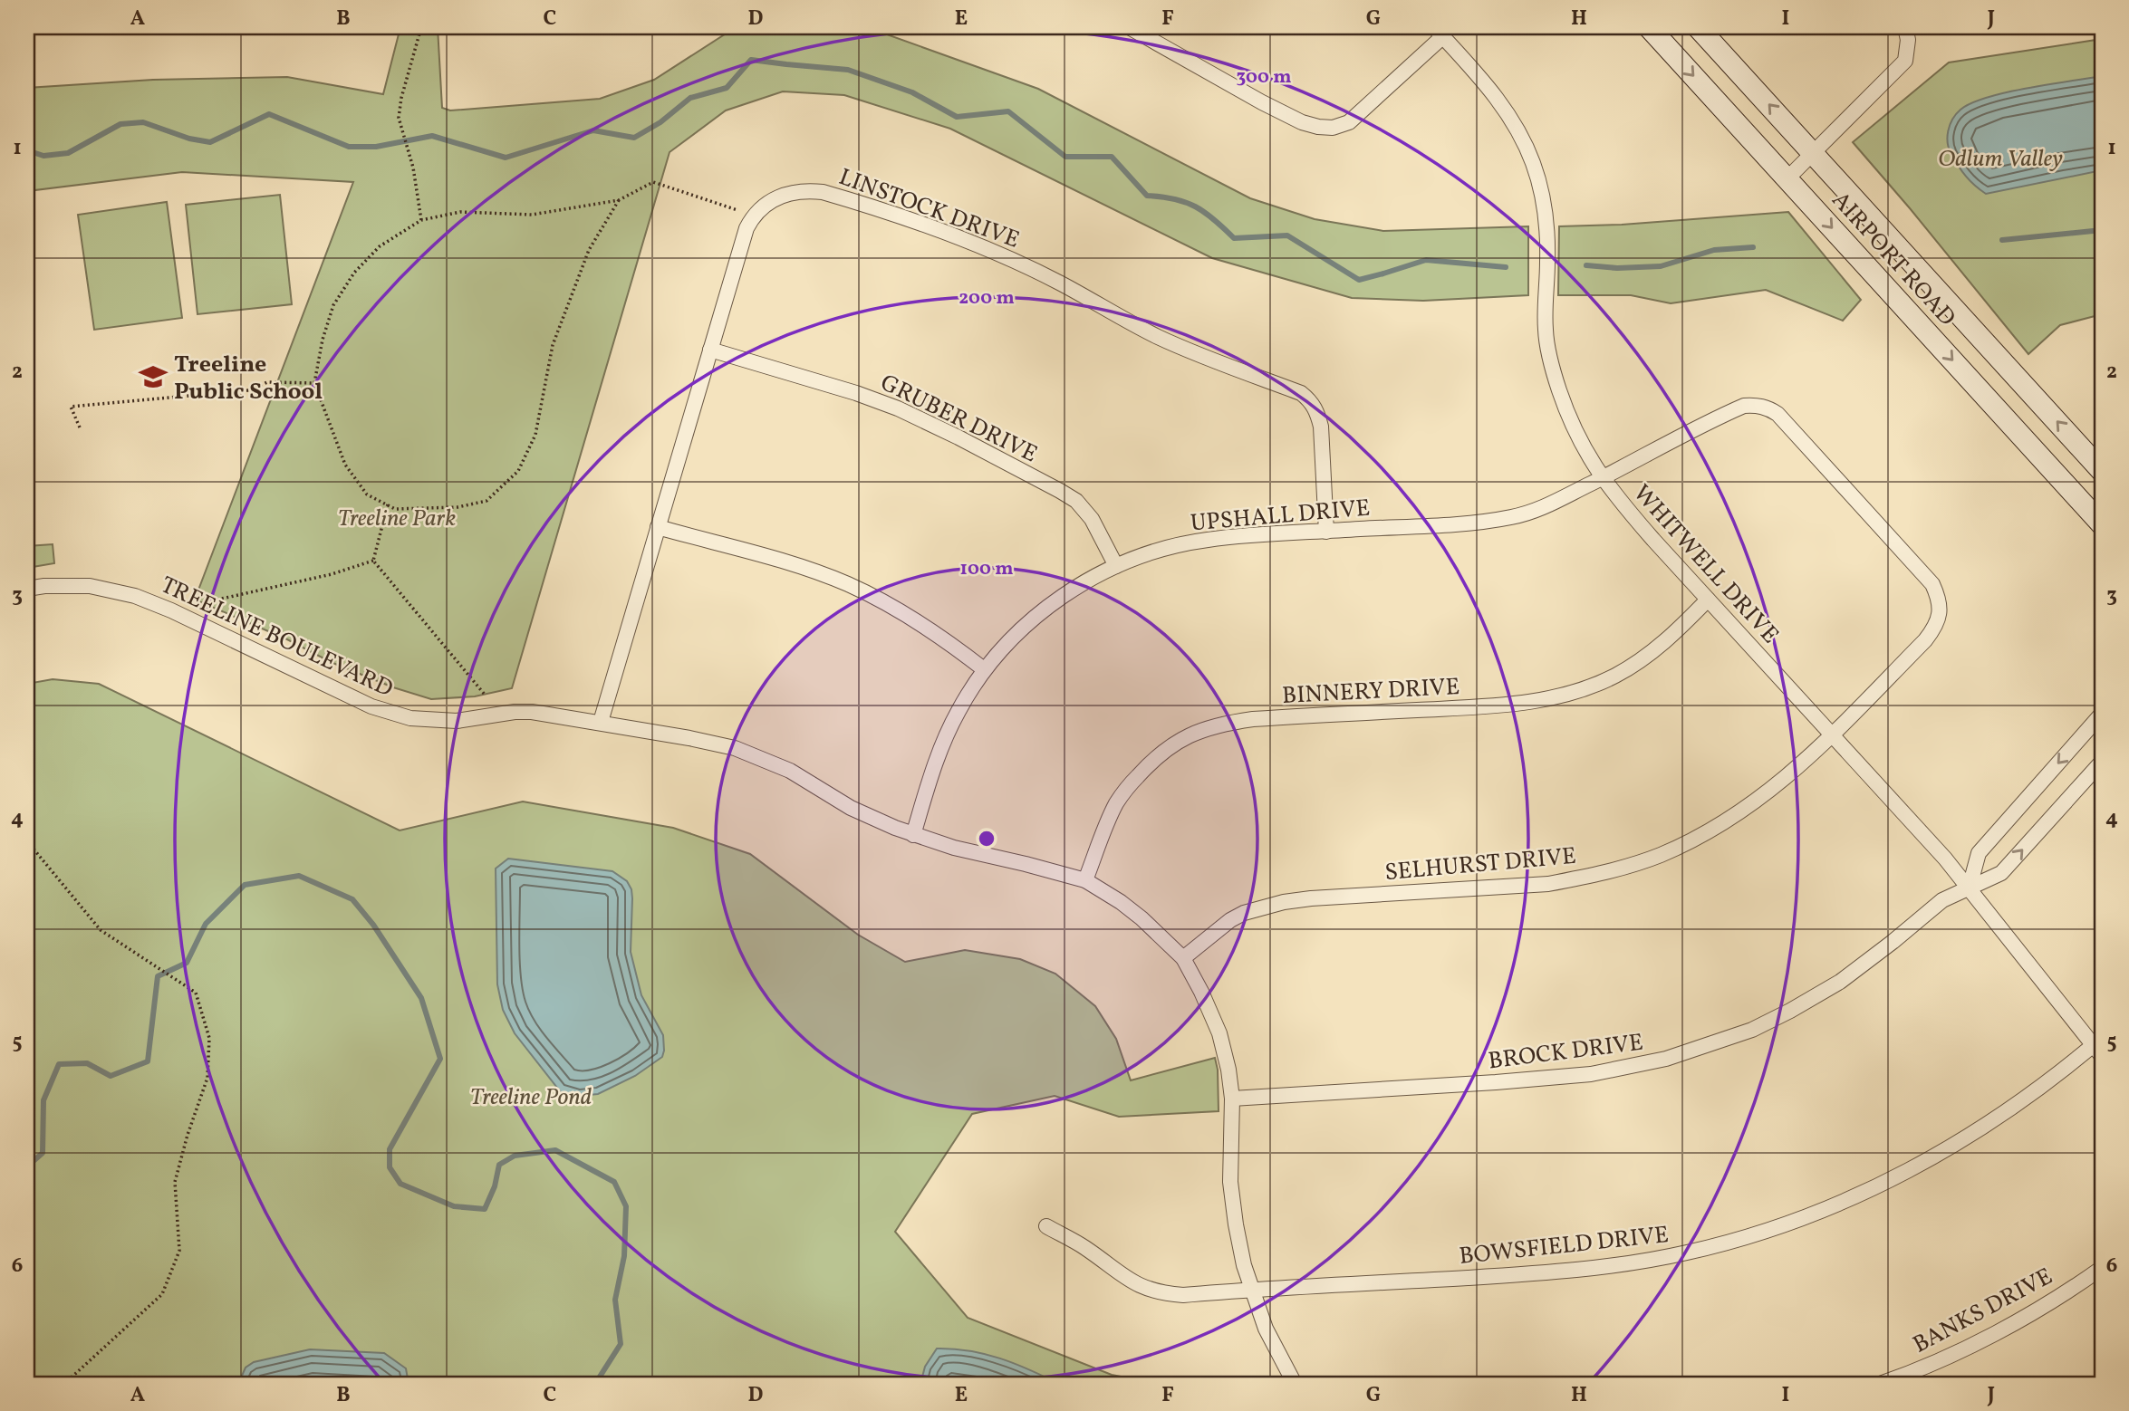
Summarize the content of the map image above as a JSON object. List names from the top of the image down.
{
  "streets": {
    "main road": ["AIRPORT ROAD"],
    "street": [
      "LINSTOCK DRIVE",
      "GRUBER DRIVE",
      "UPSHALL DRIVE",
      "WHITWELL DRIVE",
      "TREELINE BOULEVARD",
      "BINNERY DRIVE",
      "SELHURST DRIVE",
      "BROCK DRIVE",
      "BOWSFIELD DRIVE",
      "BANKS DRIVE"
    ]
  },
  "crossings": [
    ["LINSTOCK DRIVE", "GRUBER DRIVE"],
    ["LINSTOCK DRIVE", "UPSHALL DRIVE"],
    ["LINSTOCK DRIVE", "TREELINE BOULEVARD"],
    ["GRUBER DRIVE", "UPSHALL DRIVE"],
    ["UPSHALL DRIVE", "WHITWELL DRIVE"],
    ["UPSHALL DRIVE", "TREELINE BOULEVARD"],
    ["UPSHALL DRIVE", "SELHURST DRIVE"],
    ["WHITWELL DRIVE", "BINNERY DRIVE"],
    ["WHITWELL DRIVE", "SELHURST DRIVE"],
    ["WHITWELL DRIVE", "BROCK DRIVE"],
    ["WHITWELL DRIVE", "BOWSFIELD DRIVE"],
    ["TREELINE BOULEVARD", "BINNERY DRIVE"],
    ["TREELINE BOULEVARD", "SELHURST DRIVE"],
    ["TREELINE BOULEVARD", "BROCK DRIVE"],
    ["TREELINE BOULEVARD", "BOWSFIELD DRIVE"]
  ],
  "parks": ["Odlum Valley", "Treeline Park", "Treeline Pond"],
  "places": {
    "school or university": ["Treeline Public School"]
  },
  "grid": {
    "columns": [
      "A",
      "B",
      "C",
      "D",
      "E",
      "F",
      "G",
      "H",
      "I",
      "J"
    ],
    "rows": [
      "1",
      "2",
      "3",
      "4",
      "5",
      "6"
    ]
  },
  "rings": ["300 m", "200 m", "100 m"]
}
